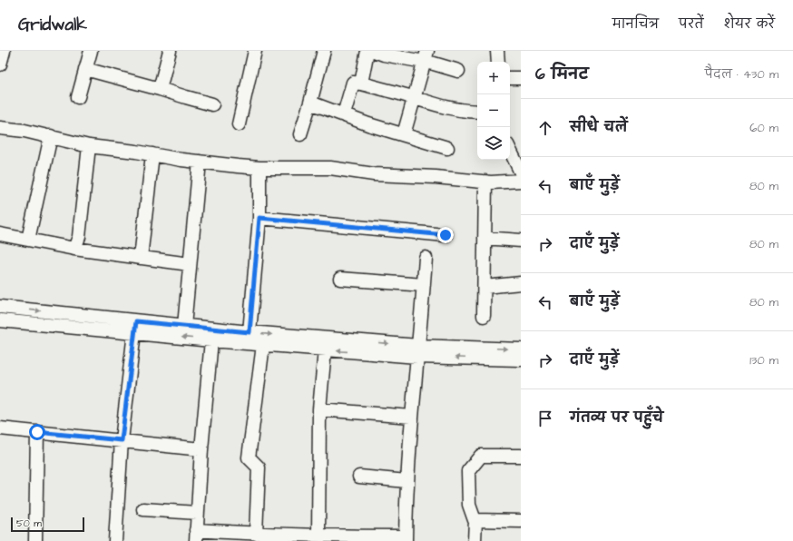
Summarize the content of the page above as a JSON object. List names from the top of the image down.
{
  "scale_bar": "50 m",
  "page": {
    "header": "Gridwalk",
    "nav": ["मानचित्र", "परतें", "शेयर करें"],
    "heading": ["6 मिनट", "पैदल · 430 m"],
    "map_buttons": ["+", "−"],
    "list": [
      ["सीधे चलें", "60 m"],
      ["बाएँ मुड़ें", "80 m"],
      ["दाएँ मुड़ें", "80 m"],
      ["बाएँ मुड़ें", "80 m"],
      ["दाएँ मुड़ें", "130 m"],
      "गंतव्य पर पहुँचे"
    ],
    "scale": "50 m"
  }
}
